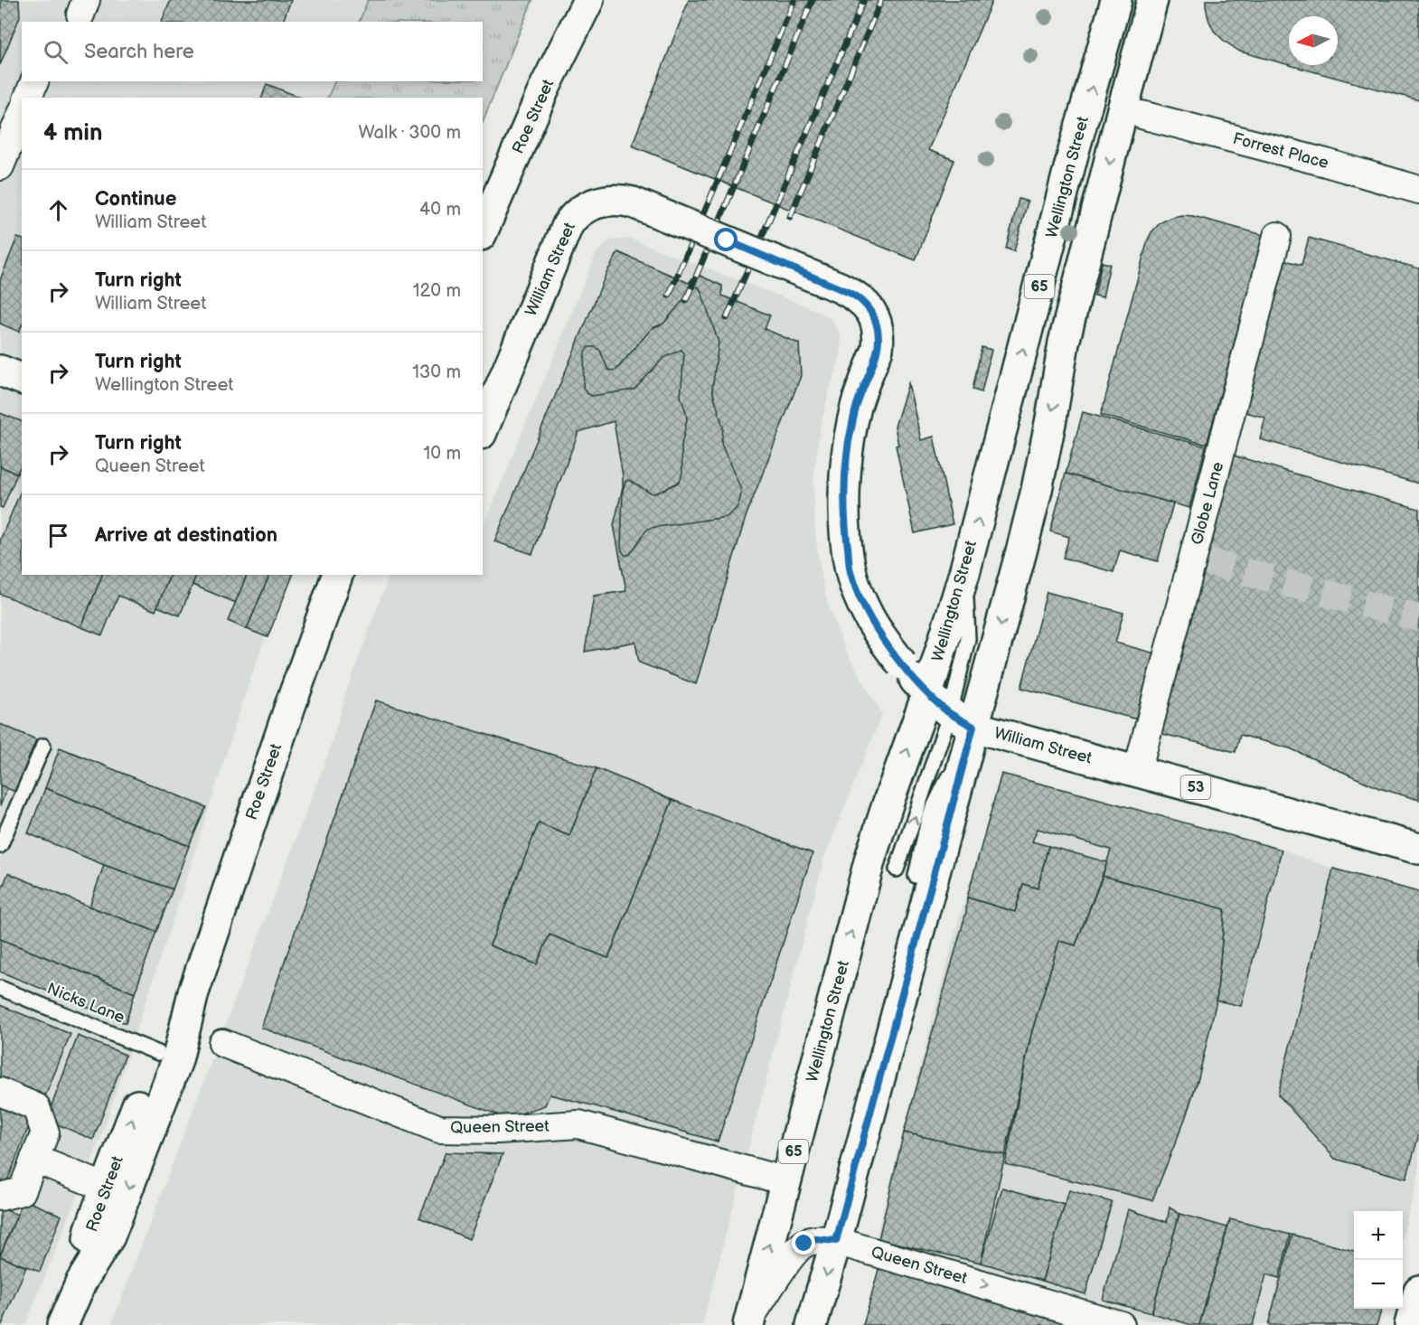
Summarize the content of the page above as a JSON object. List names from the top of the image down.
{
  "streets": {
    "main road": [
      "Roe Street",
      "Wellington Street",
      "William Street",
      "65",
      "53"
    ],
    "street": ["Forrest Place", "Globe Lane", "Queen Street"],
    "lane": ["Nicks Lane"]
  },
  "crossings": [
    ["Roe Street", "Nicks Lane"],
    ["Wellington Street", "William Street"],
    ["Wellington Street", "Queen Street"],
    ["William Street", "65"],
    ["William Street", "Globe Lane"],
    ["65", "Queen Street"]
  ],
  "north": "left",
  "page": {
    "search": "Search here",
    "heading": ["4 min", "Walk · 300 m"],
    "list": [
      ["Continue", "William Street", "40 m"],
      ["Turn right", "William Street", "120 m"],
      ["Turn right", "Wellington Street", "130 m"],
      ["Turn right", "Queen Street", "10 m"],
      "Arrive at destination"
    ],
    "map_buttons": ["+", "−"]
  }
}
